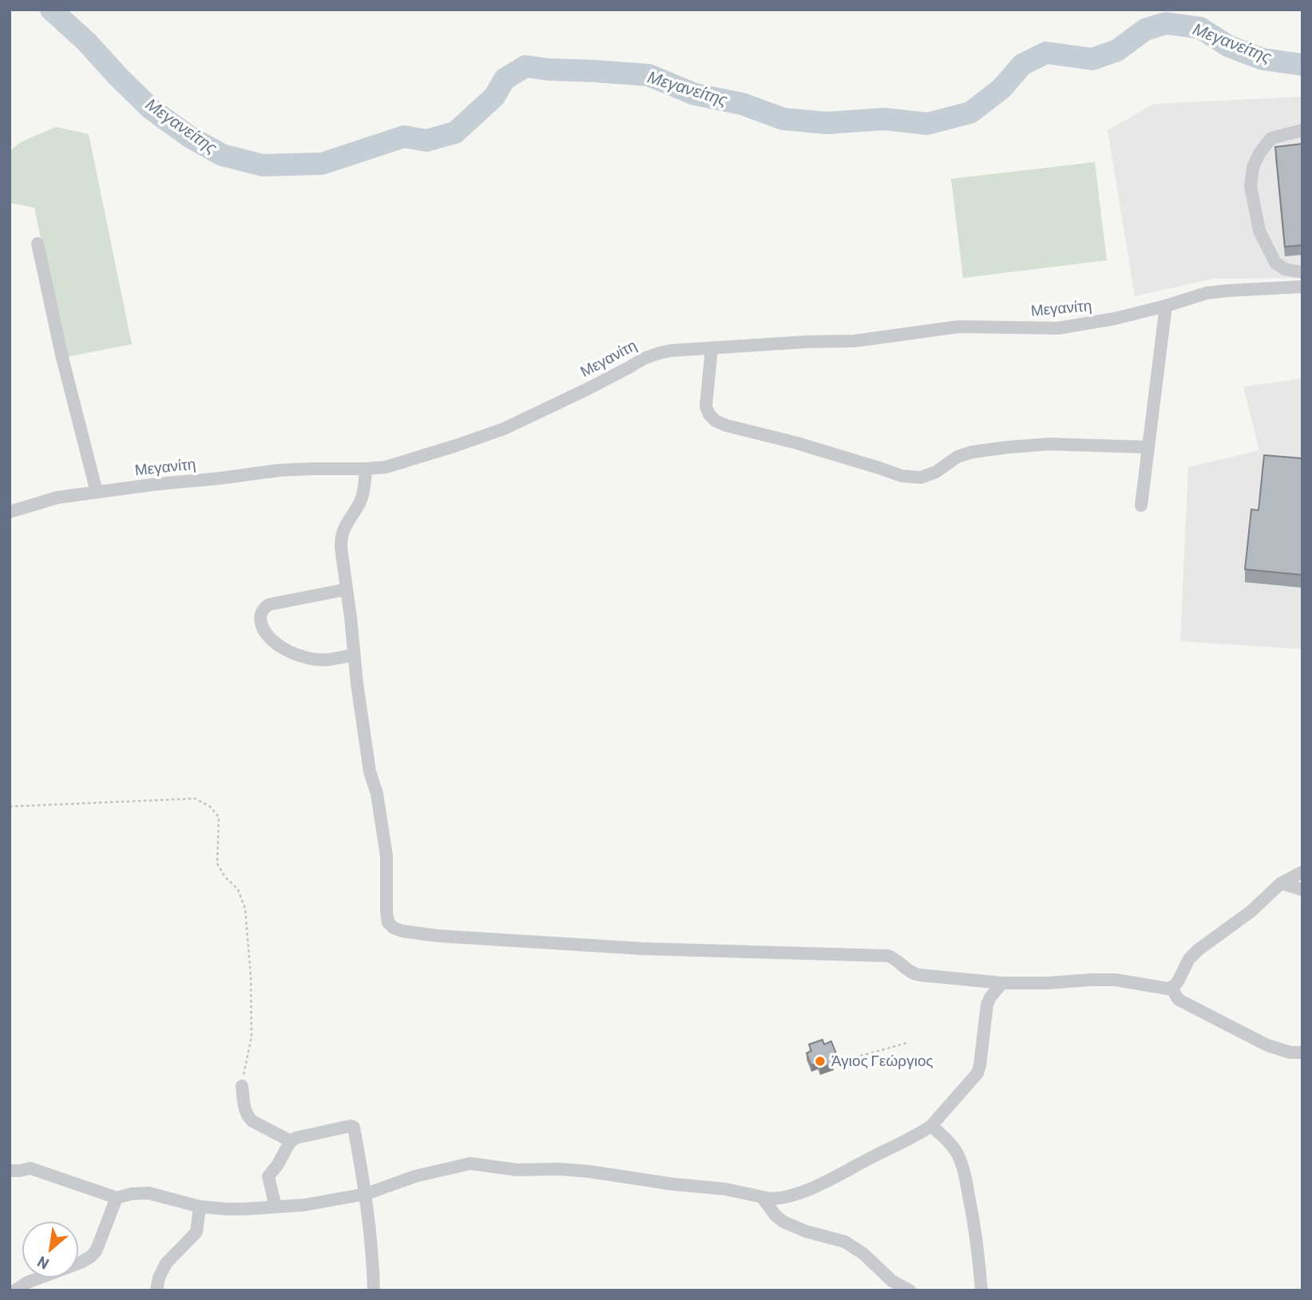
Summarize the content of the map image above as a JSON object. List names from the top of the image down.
{
  "streets": {
    "street": ["Μεγανίτη"]
  },
  "water": ["Μεγανείτης"],
  "places": ["Άγιος Γεώργιος"],
  "north": "bottom left"
}
